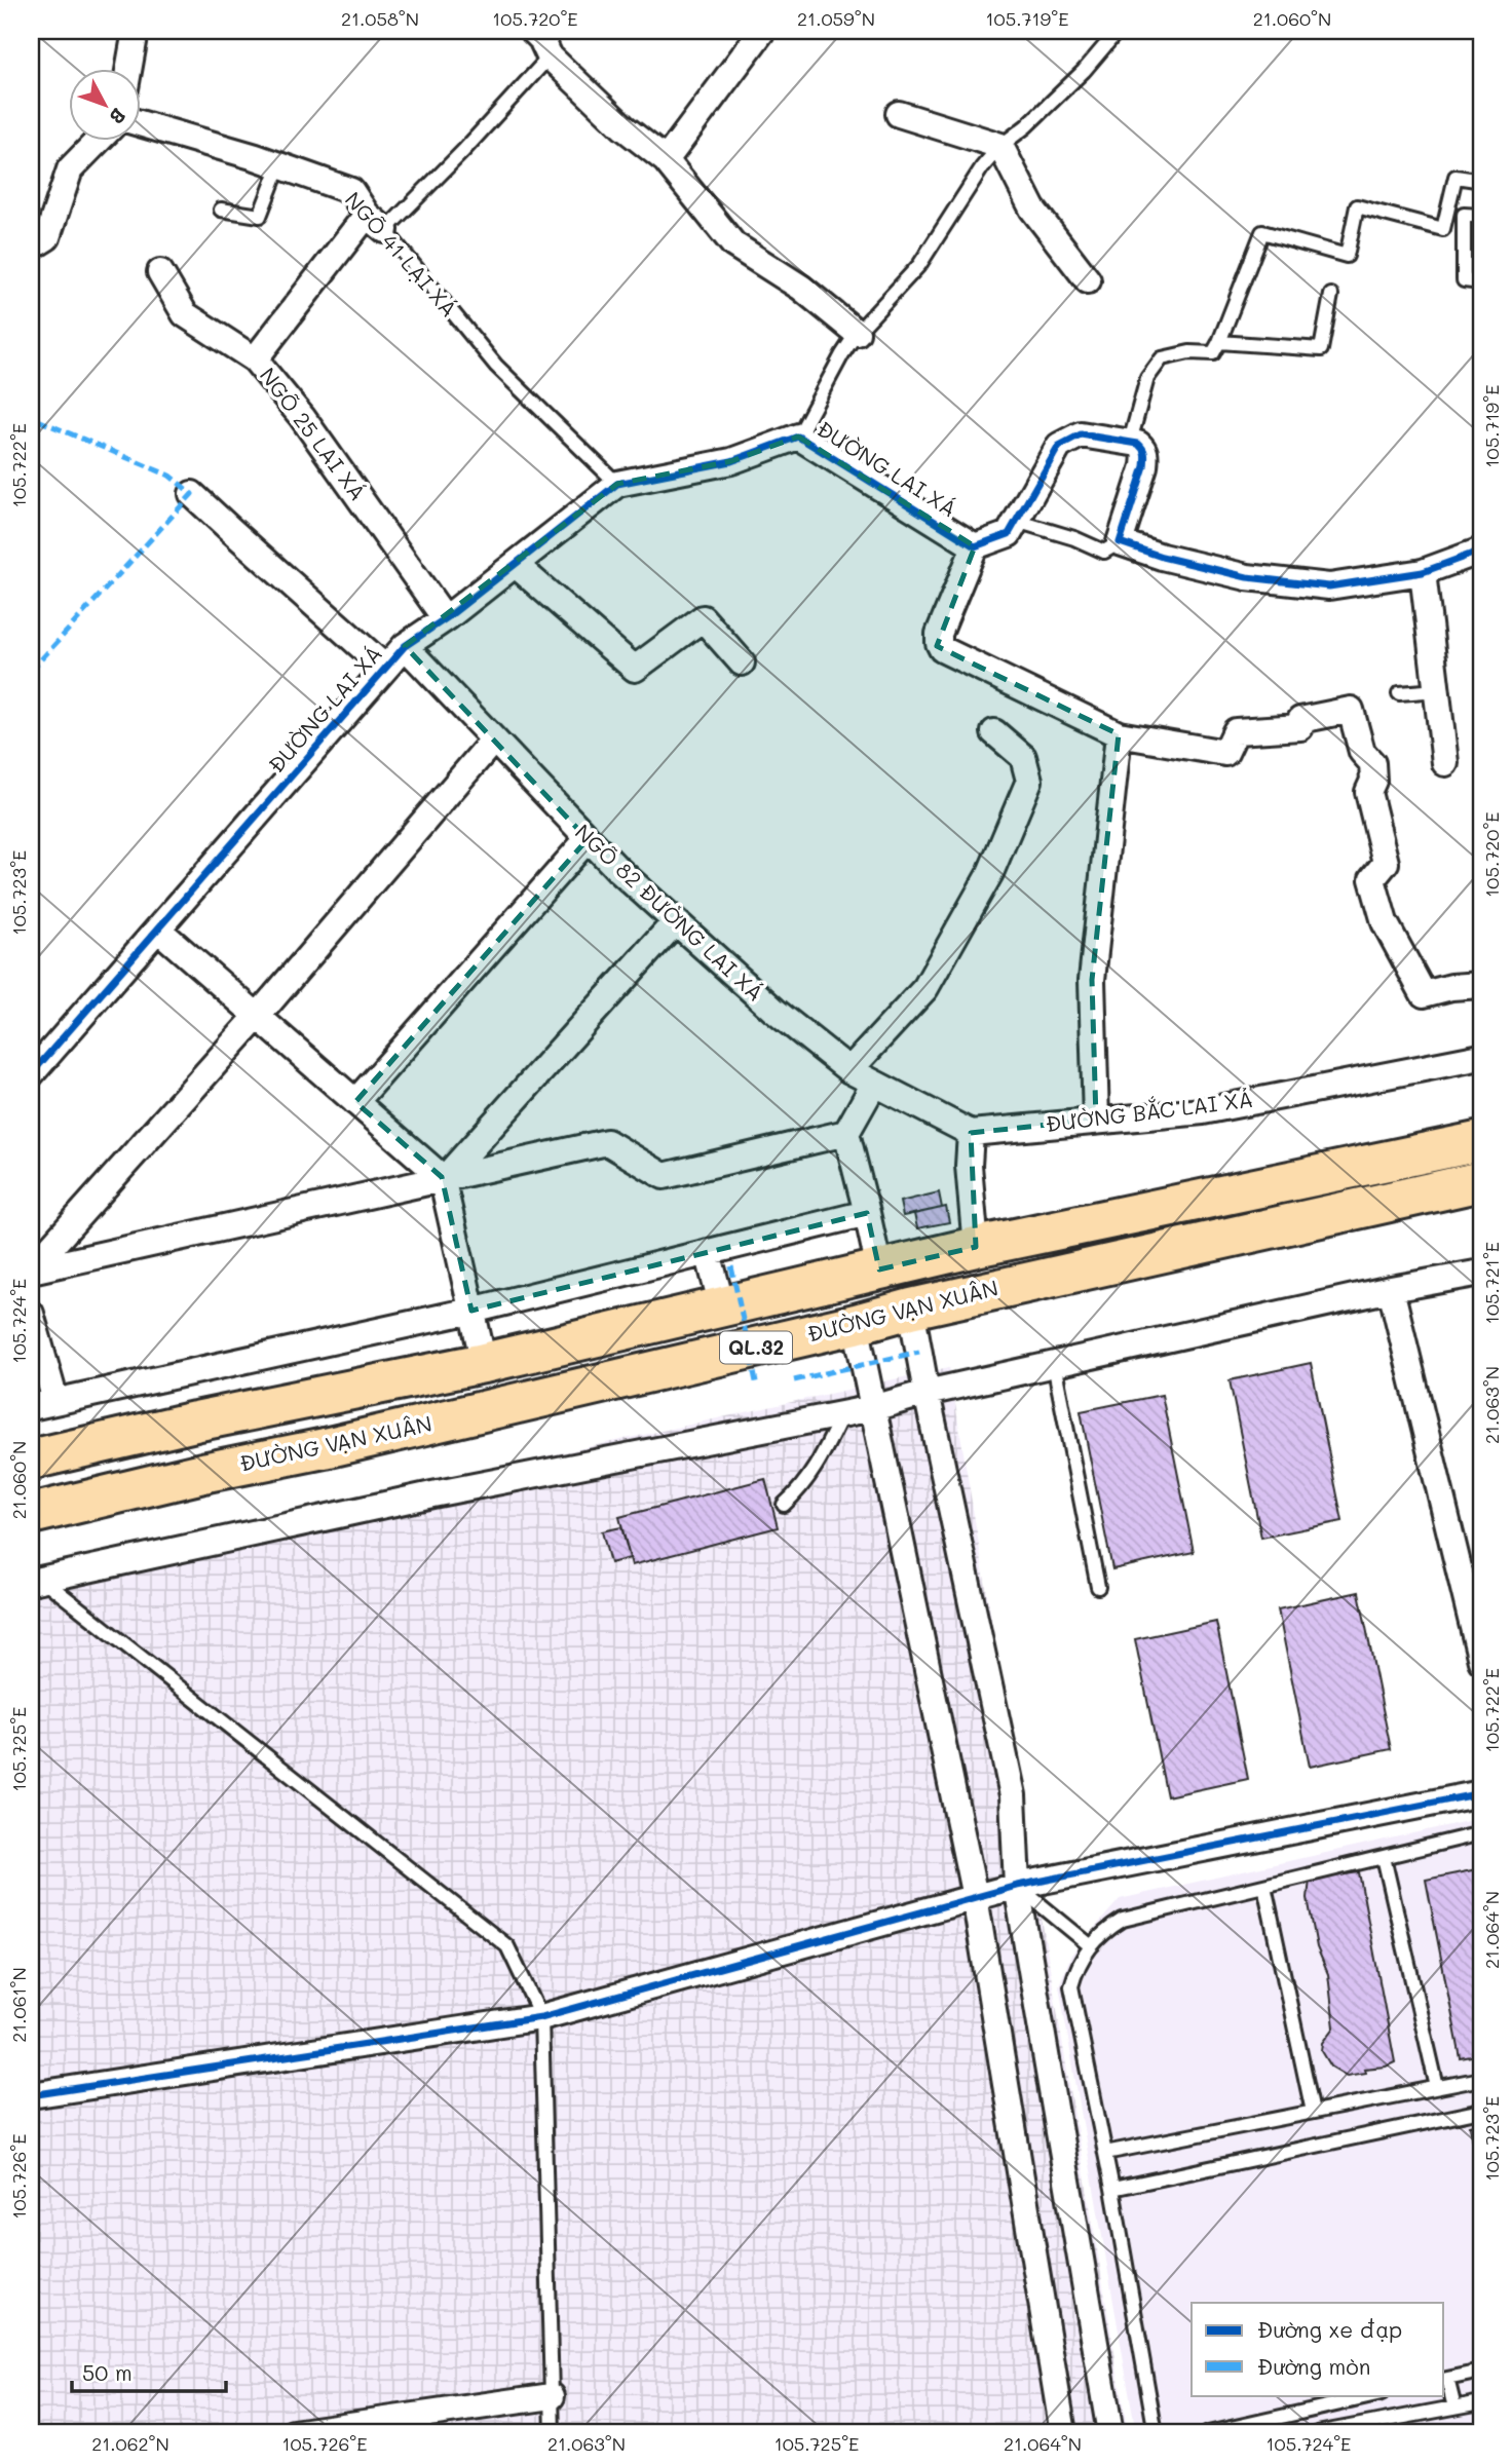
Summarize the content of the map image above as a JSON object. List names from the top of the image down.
{
  "streets": {
    "highway": ["ĐƯỜNG VẠN XUÂN", "QL.32"],
    "street": [
      "NGÕ 41 LẠI XÁ",
      "NGÕ 25 LAI XÁ",
      "ĐƯỜNG LAI XÁ",
      "NGÕ 82 ĐƯỜNG LAI XÁ",
      "ĐƯỜNG BẮC LAI XÁ"
    ]
  },
  "crossings": [
    ["NGÕ 41 LẠI XÁ", "ĐƯỜNG LAI XÁ"],
    ["NGÕ 25 LAI XÁ", "ĐƯỜNG LAI XÁ"],
    ["ĐƯỜNG LAI XÁ", "NGÕ 82 ĐƯỜNG LAI XÁ"],
    ["NGÕ 82 ĐƯỜNG LAI XÁ", "ĐƯỜNG BẮC LAI XÁ"]
  ],
  "legend": ["Đường xe đạp", "Đường mòn"],
  "scale_bar": "50 m",
  "north": "bottom right",
  "coordinates": [
    "21.058°N",
    "105.720°E",
    "21.059°N",
    "105.719°E",
    "21.060°N",
    "105.722°E",
    "105.723°E",
    "105.721°E",
    "105.724°E",
    "21.063°N",
    "105.725°E",
    "21.064°N",
    "21.061°N",
    "105.726°E",
    "21.062°N"
  ]
}
